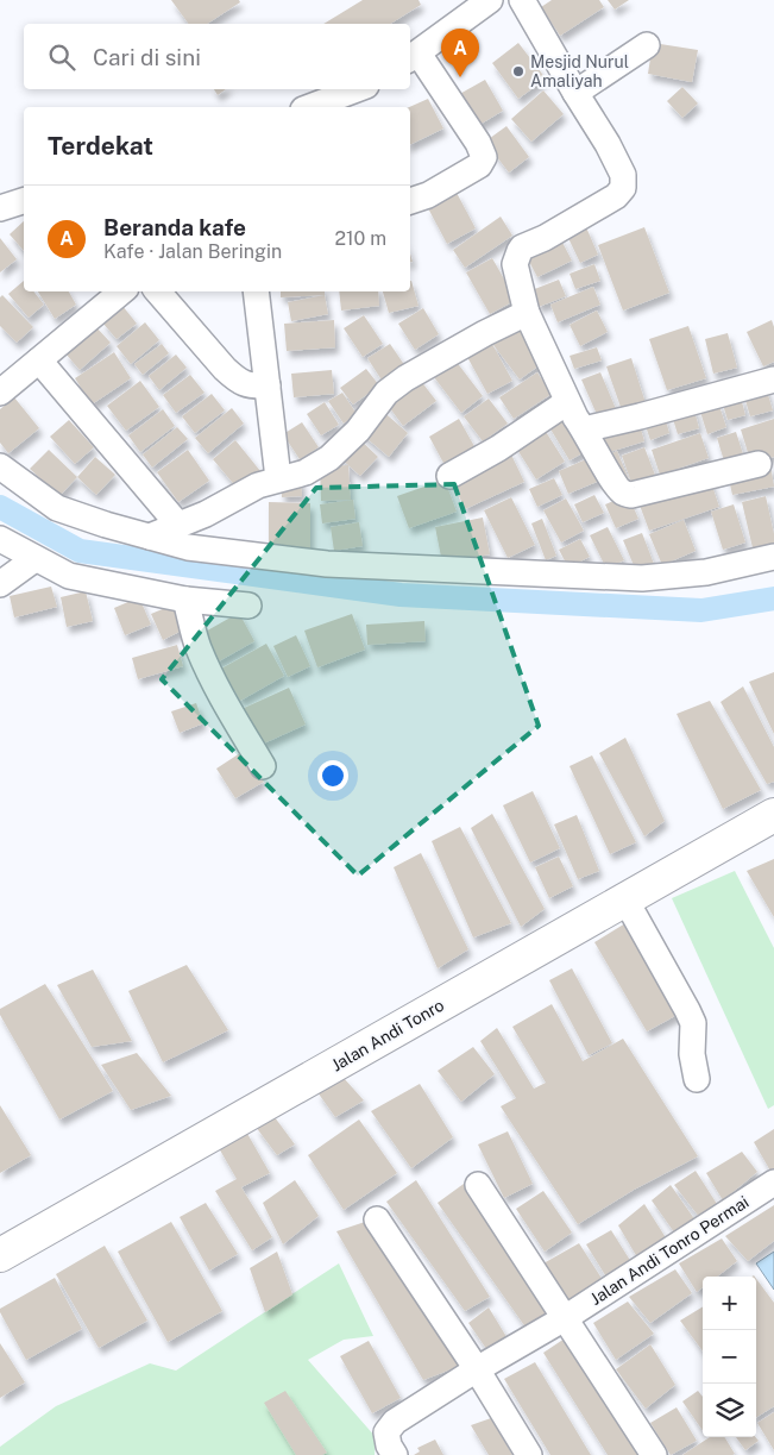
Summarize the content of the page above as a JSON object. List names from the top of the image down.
{
  "streets": {
    "street": ["Jalan Andi Tonro", "Jalan Andi Tonro Permai"]
  },
  "places": ["Mesjid Nurul Amaliyah"],
  "page": {
    "search": "Cari di sini",
    "pins": "A",
    "heading": "Terdekat",
    "list": [
      {
        "mark": "A",
        "name": "Beranda kafe",
        "note": "Kafe · Jalan Beringin",
        "value": "210 m"
      }
    ],
    "map_buttons": ["+", "−"]
  }
}
